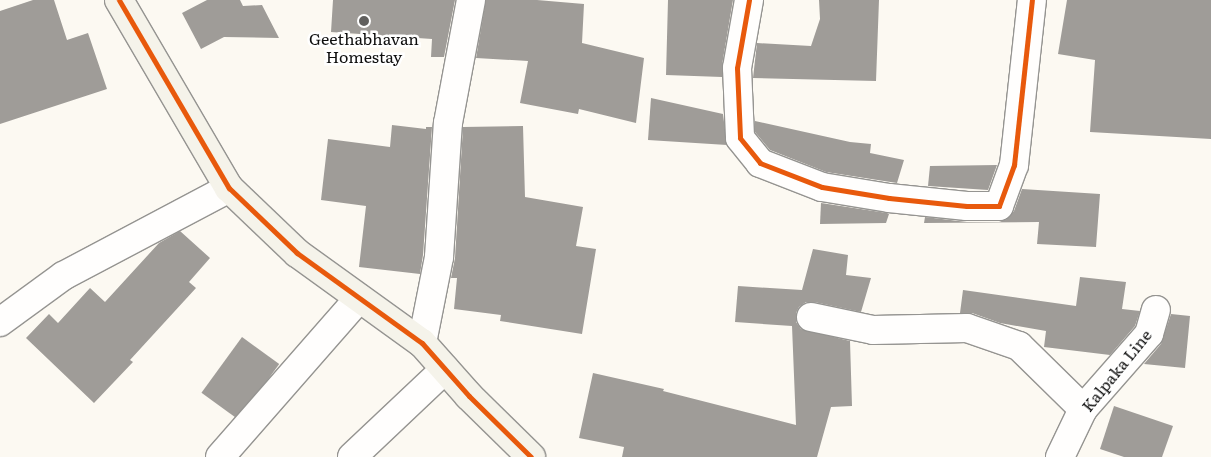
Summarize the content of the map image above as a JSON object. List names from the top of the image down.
{
  "streets": {
    "street": ["Kalpaka Line"]
  },
  "places": ["Geethabhavan Homestay"]
}
